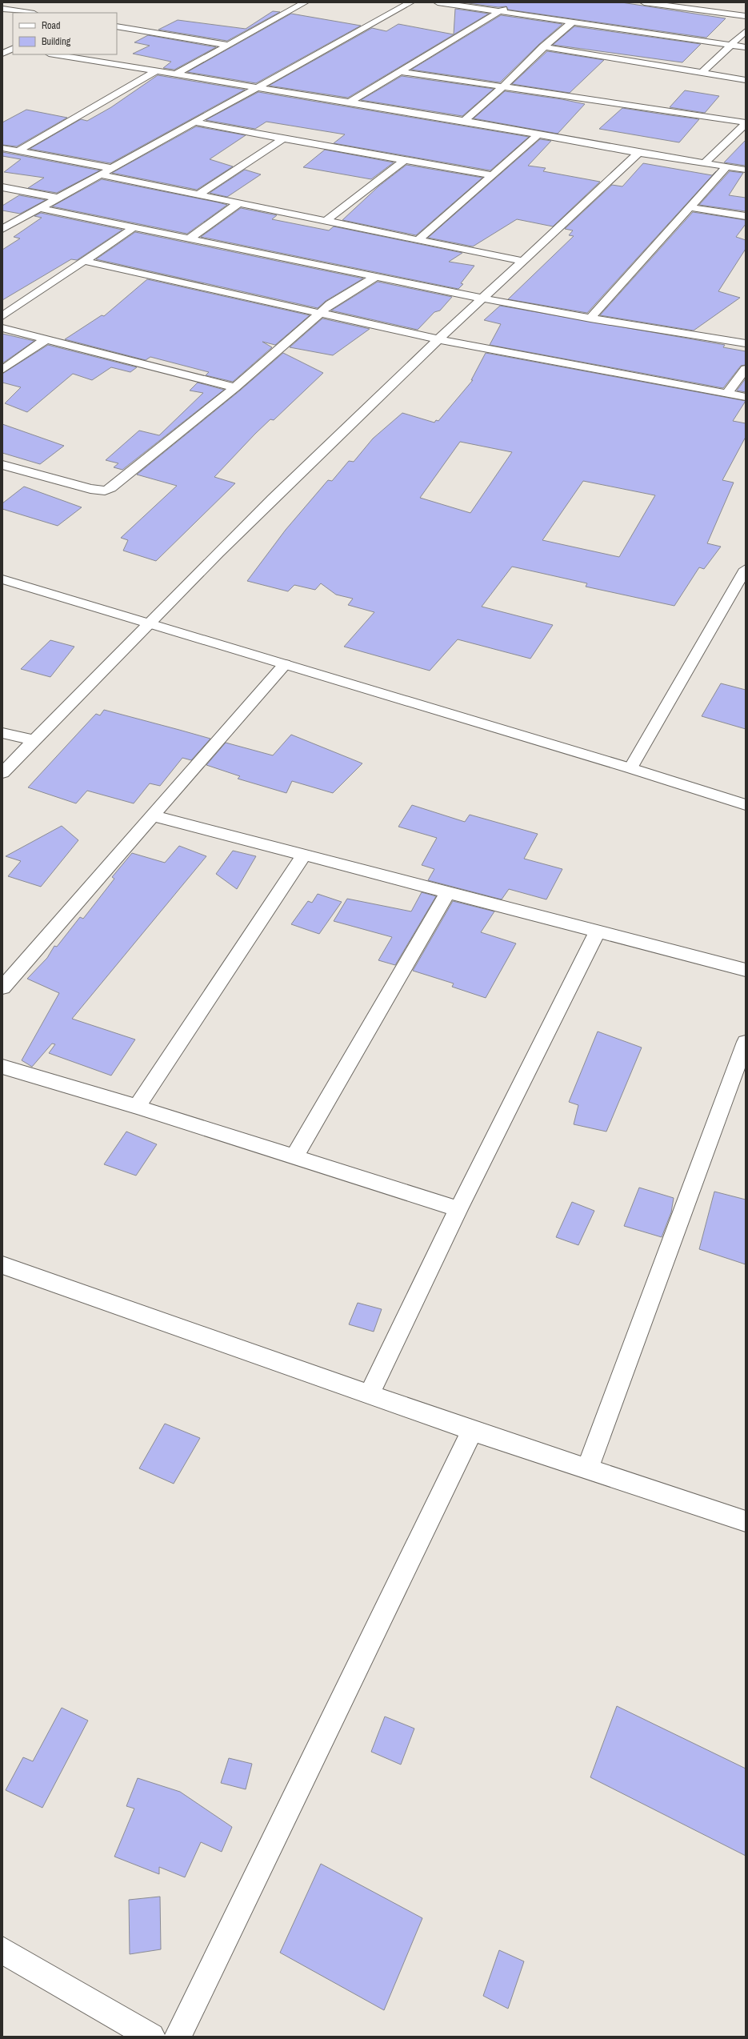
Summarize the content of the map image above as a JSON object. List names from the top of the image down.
{
  "legend": ["Road", "Building"]
}
